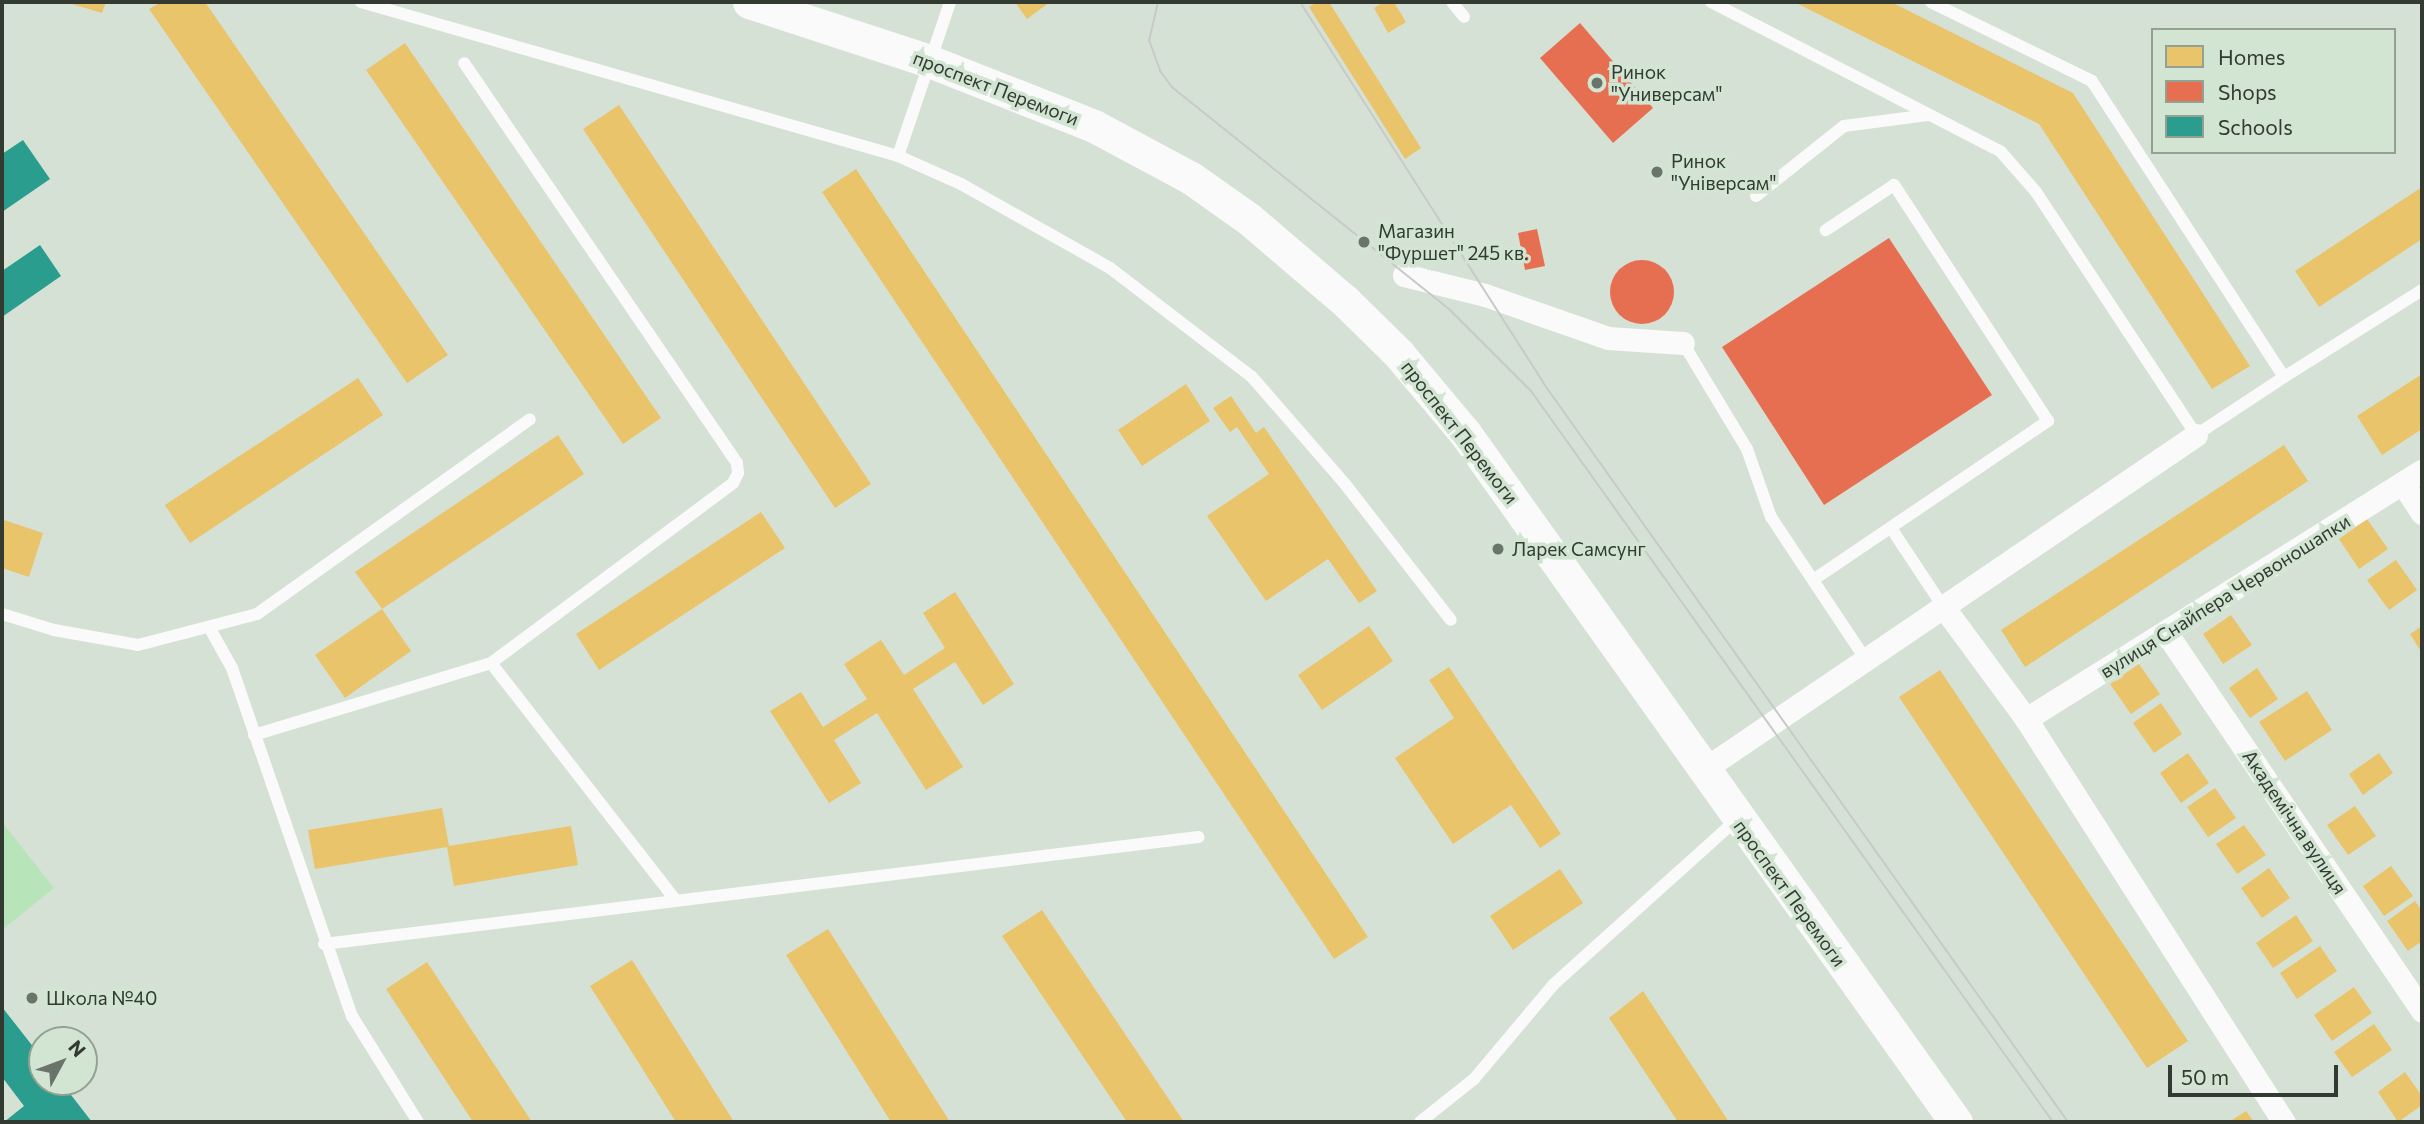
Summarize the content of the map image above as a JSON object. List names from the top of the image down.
{
  "streets": {
    "main road": ["проспект Перемоги"],
    "street": ["вулиця Снайпера Червоношапки", "Академічна вулиця"]
  },
  "crossings": [
    ["вулиця Снайпера Червоношапки", "Академічна вулиця"]
  ],
  "places": [
    "Ринок \"Универсам\"",
    "Ринок \"Універсам\"",
    "Магазин \"Фуршет\" 245 кв.",
    "Ларек Самсунг",
    "Школа №40"
  ],
  "legend": ["Homes", "Shops", "Schools"],
  "scale_bar": "50 m",
  "north": "top right"
}
